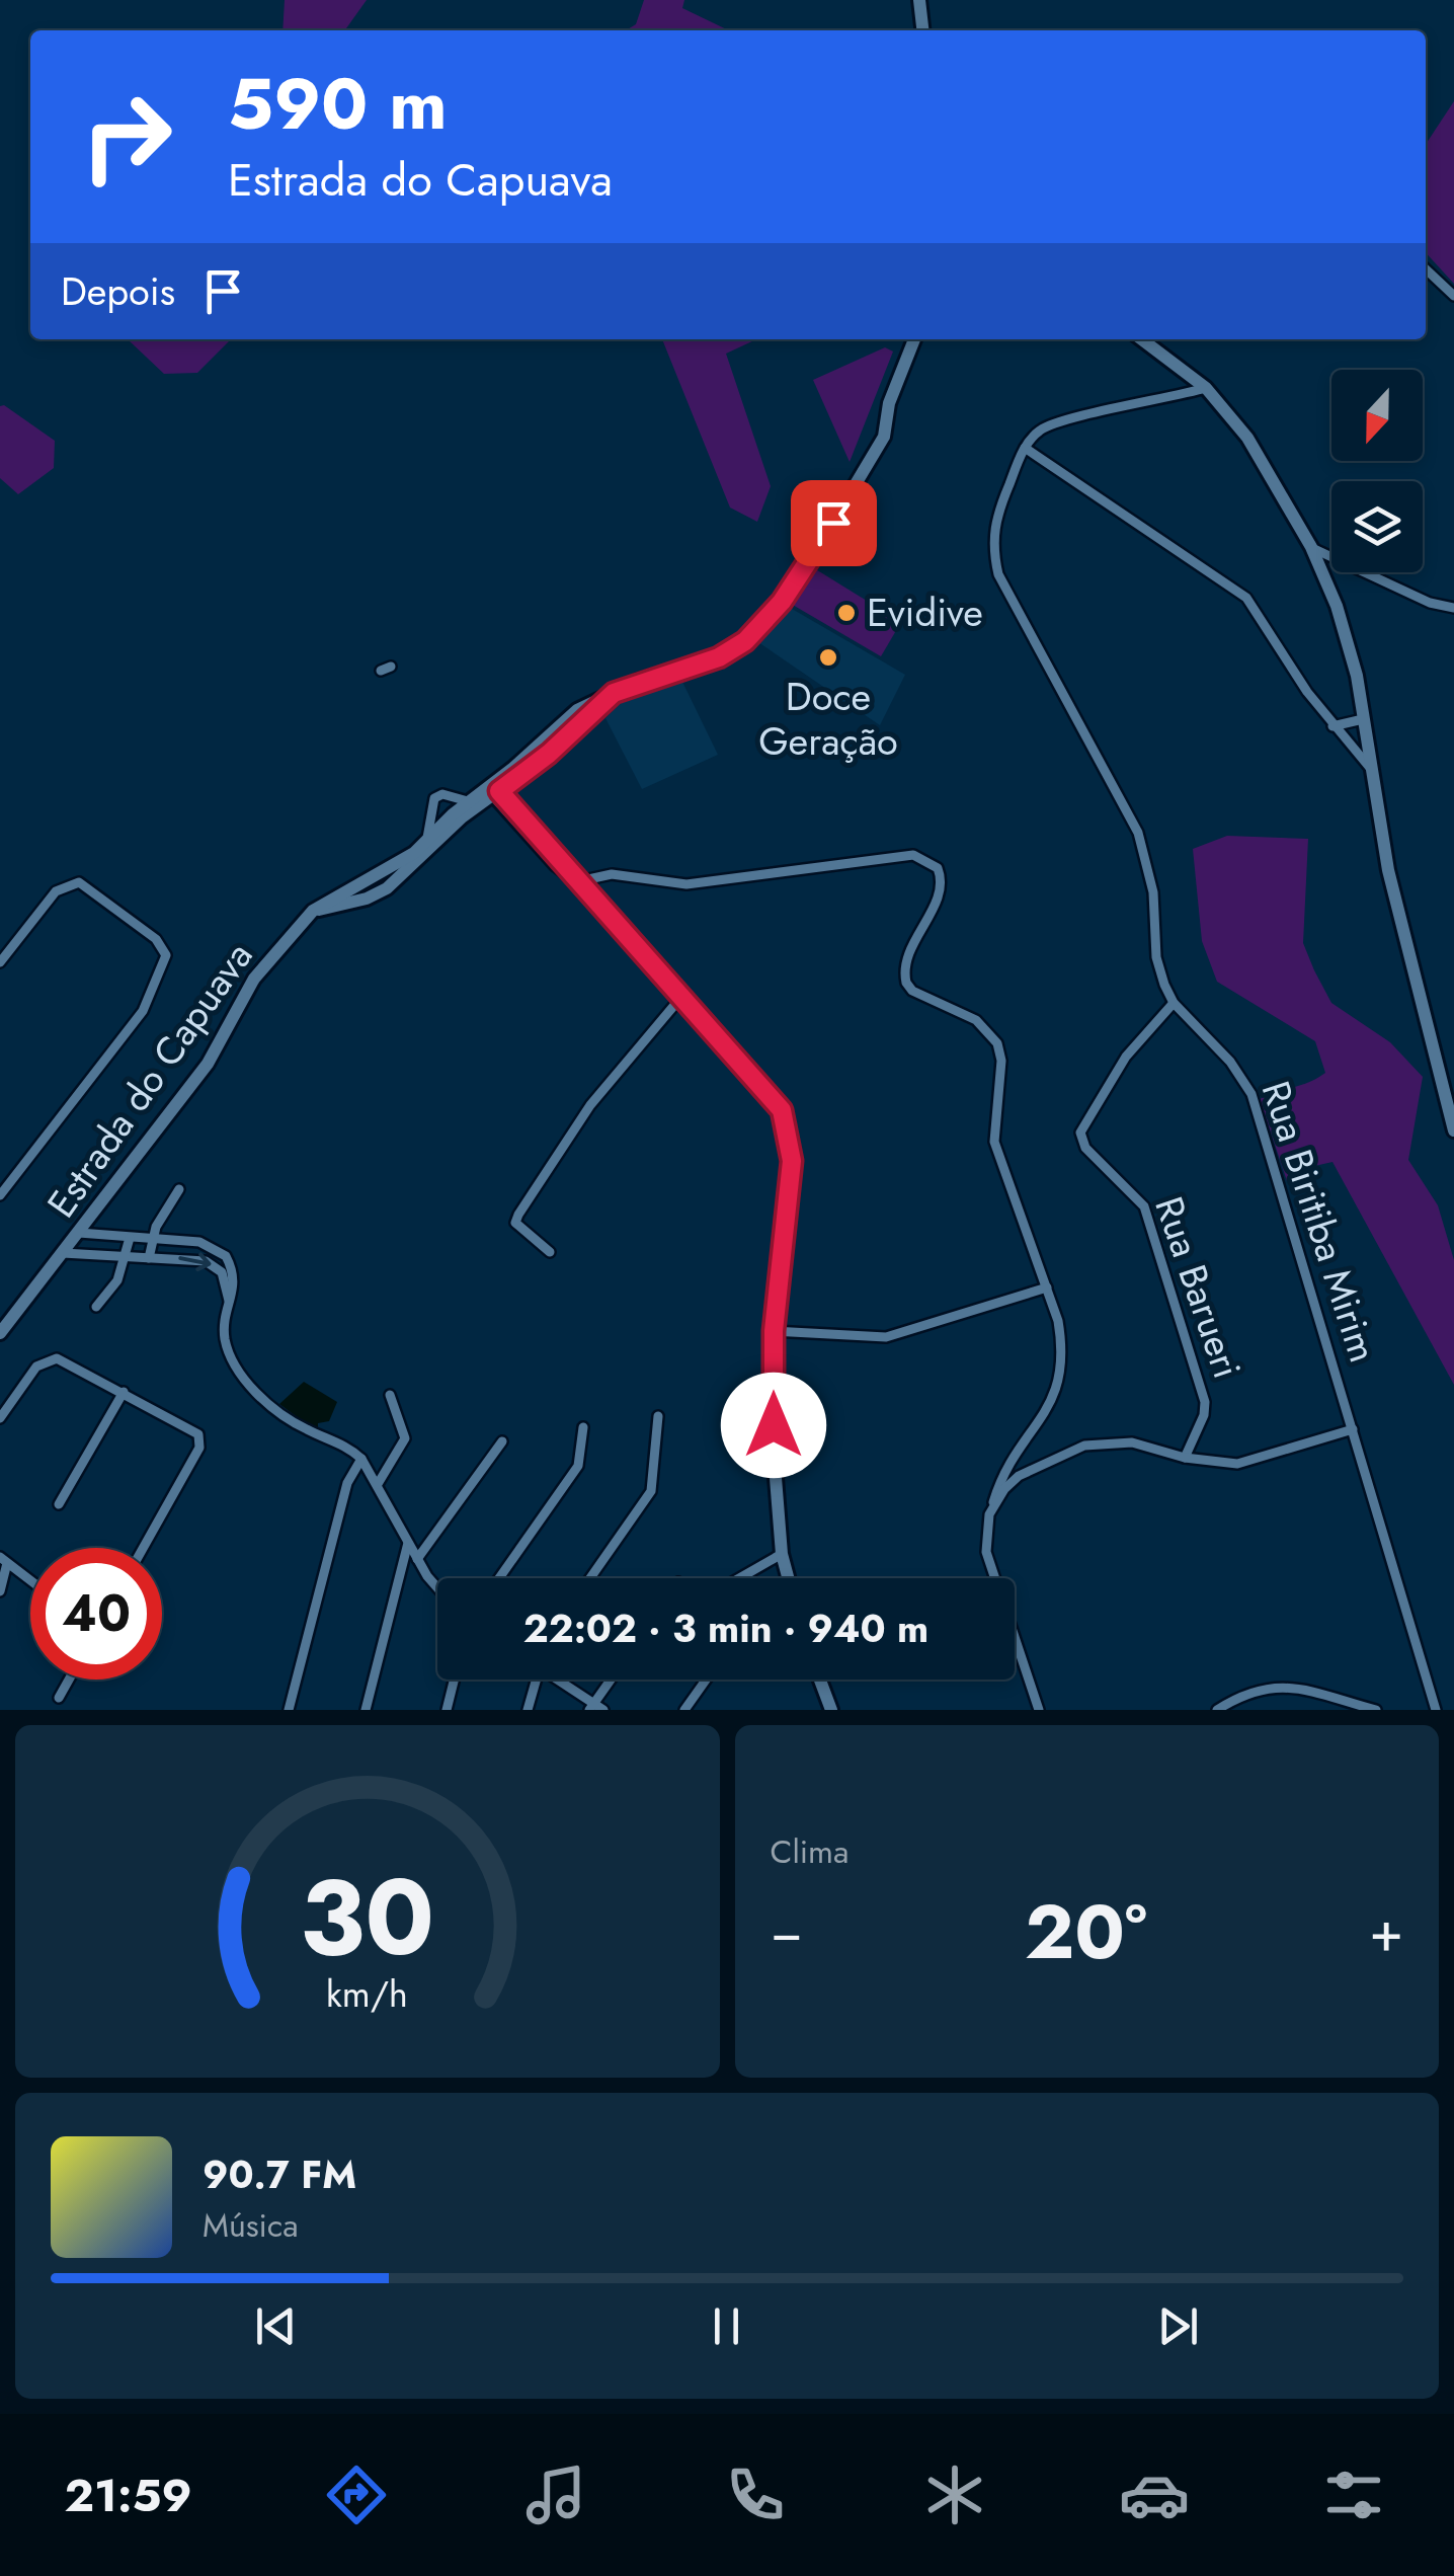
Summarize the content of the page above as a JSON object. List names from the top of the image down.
{
  "streets": {
    "street": ["Estrada do Capuava", "Rua Biritiba Mirim", "Rua Barueri"]
  },
  "crossings": [
    ["Rua Biritiba Mirim", "Rua Barueri"]
  ],
  "places": ["Evidive", "Doce Geração"],
  "north": "bottom",
  "page": {
    "turn": ["590 m", "Estrada do Capuava"],
    "then": "Depois",
    "limit": "40",
    "trip": "22:02 · 3 min · 940 m",
    "tile": "Clima",
    "heat": ["−", "20°", "+"],
    "song": ["90.7 FM", "Música"],
    "tabs": "21:59",
    "gauge": ["30", "km/h"]
  }
}
